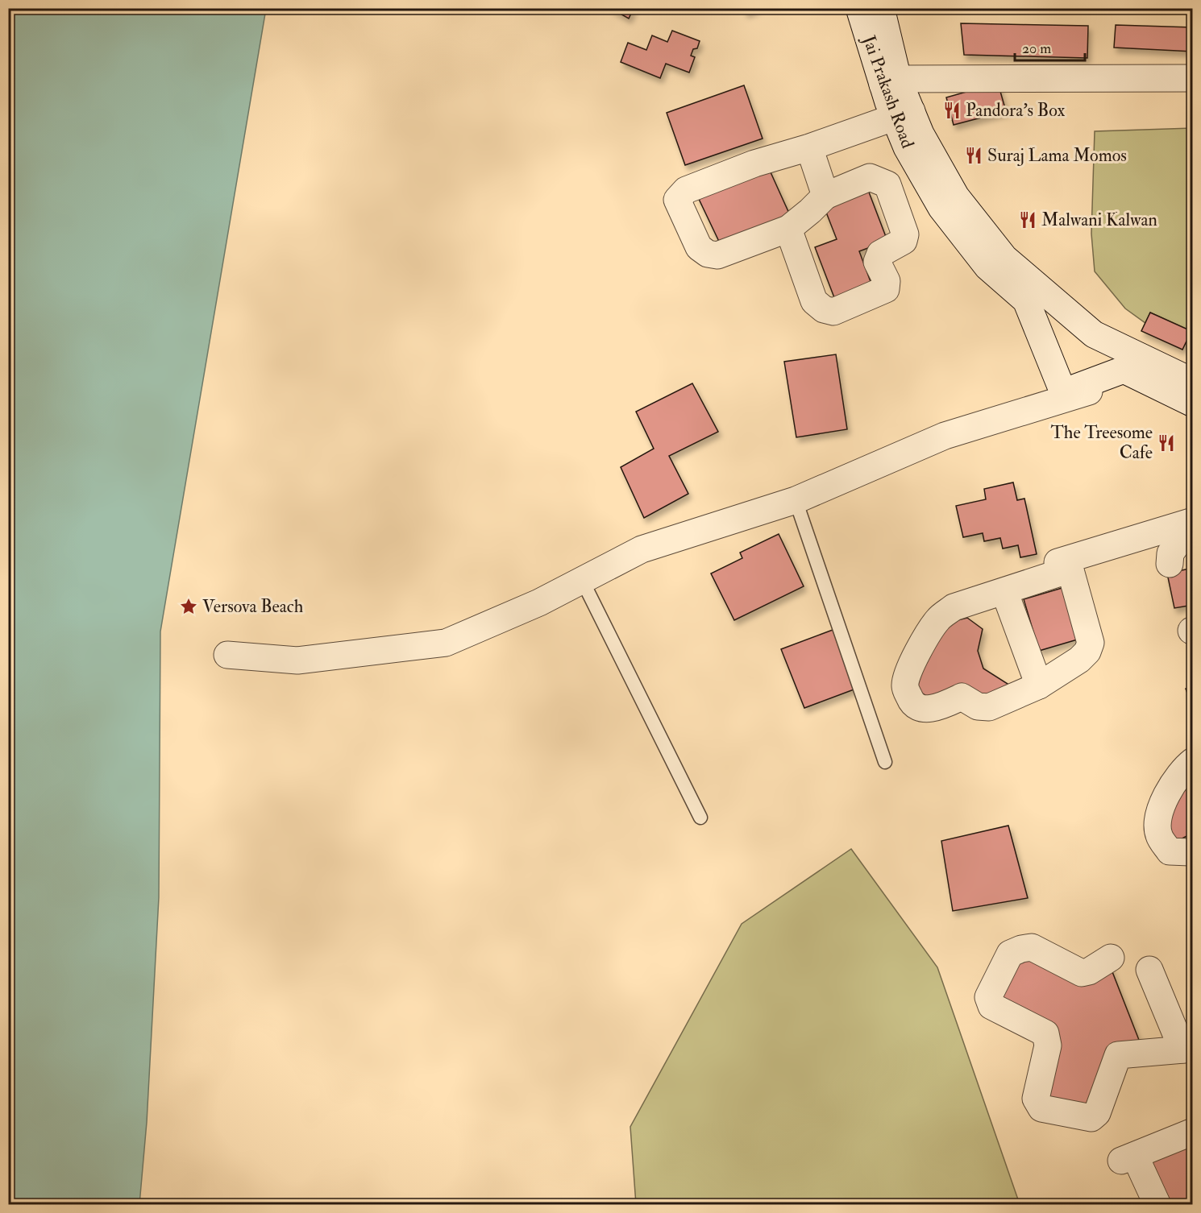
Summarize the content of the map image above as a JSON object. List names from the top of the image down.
{
  "streets": {
    "street": ["Jai Prakash Road"]
  },
  "places": {
    "restaurant": [
      "Pandora's Box",
      "Suraj Lama Momos",
      "Malwani Kalwan",
      "The Treesome Cafe"
    ],
    "place": ["Versova Beach"]
  },
  "scale_bar": "20 m"
}
